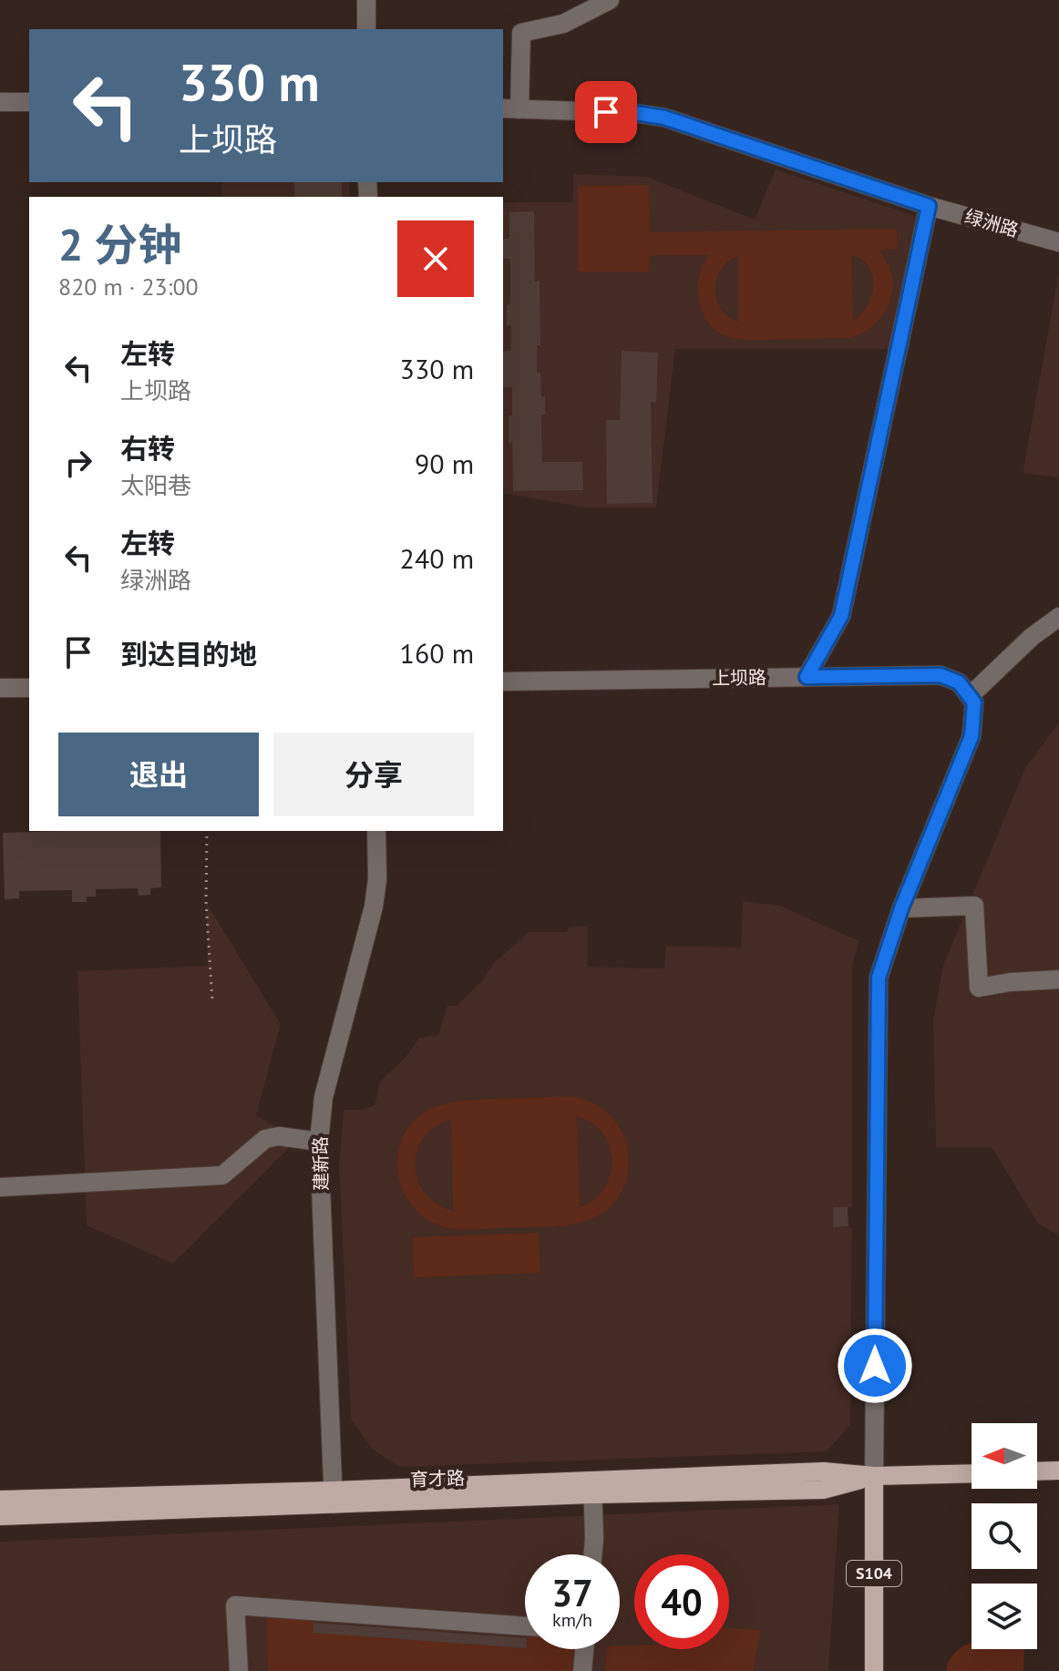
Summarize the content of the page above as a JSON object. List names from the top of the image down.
{
  "streets": {
    "main road": ["育才路", "S104"],
    "street": ["绿洲路", "上坝路", "建新路"]
  },
  "crossings": [
    ["建新路", "育才路"],
    ["育才路", "S104"]
  ],
  "north": "left",
  "page": {
    "turn": ["330 m", "上坝路"],
    "heading": ["2 分钟", "820 m · 23:00"],
    "list": [
      {
        "name": "左转",
        "note": "上坝路",
        "value": "330 m"
      },
      {
        "name": "右转",
        "note": "太阳巷",
        "value": "90 m"
      },
      {
        "name": "左转",
        "note": "绿洲路",
        "value": "240 m"
      },
      {
        "name": "到达目的地",
        "value": "160 m"
      }
    ],
    "buttons": ["退出", "分享"],
    "speed": "37 km/h",
    "limit": "40"
  }
}
